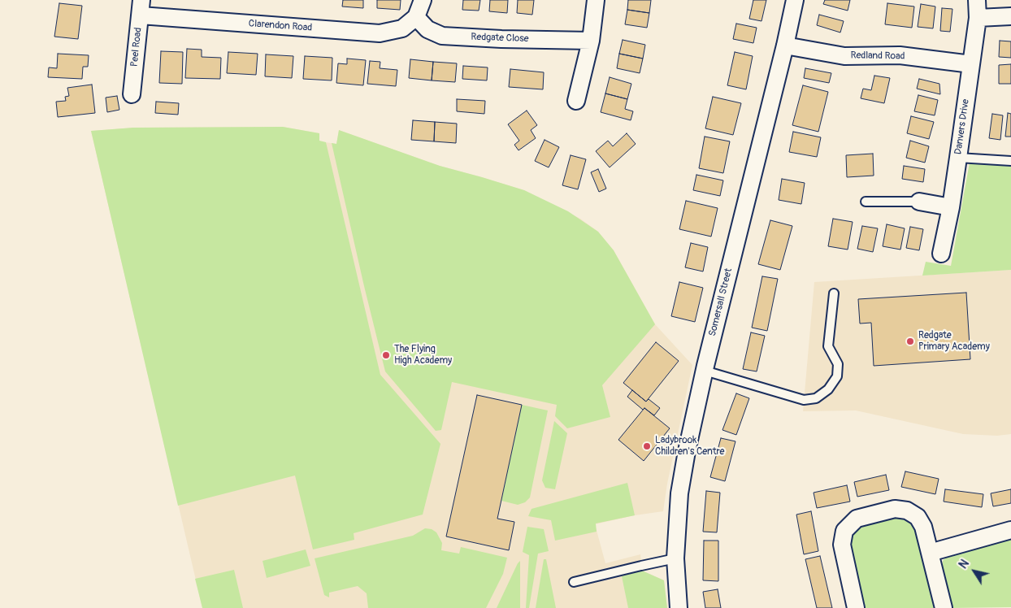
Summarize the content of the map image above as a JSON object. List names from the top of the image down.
{
  "streets": {
    "street": [
      "Clarendon Road",
      "Redgate Close",
      "Peel Road",
      "Redland Road",
      "Danvers Drive",
      "Somersall Street"
    ]
  },
  "crossings": [
    ["Clarendon Road", "Redgate Close"],
    ["Clarendon Road", "Peel Road"],
    ["Redland Road", "Danvers Drive"],
    ["Redland Road", "Somersall Street"]
  ],
  "places": ["Redgate Primary Academy", "The Flying High Academy", "Ladybrook Children's Centre"],
  "north": "top left"
}
